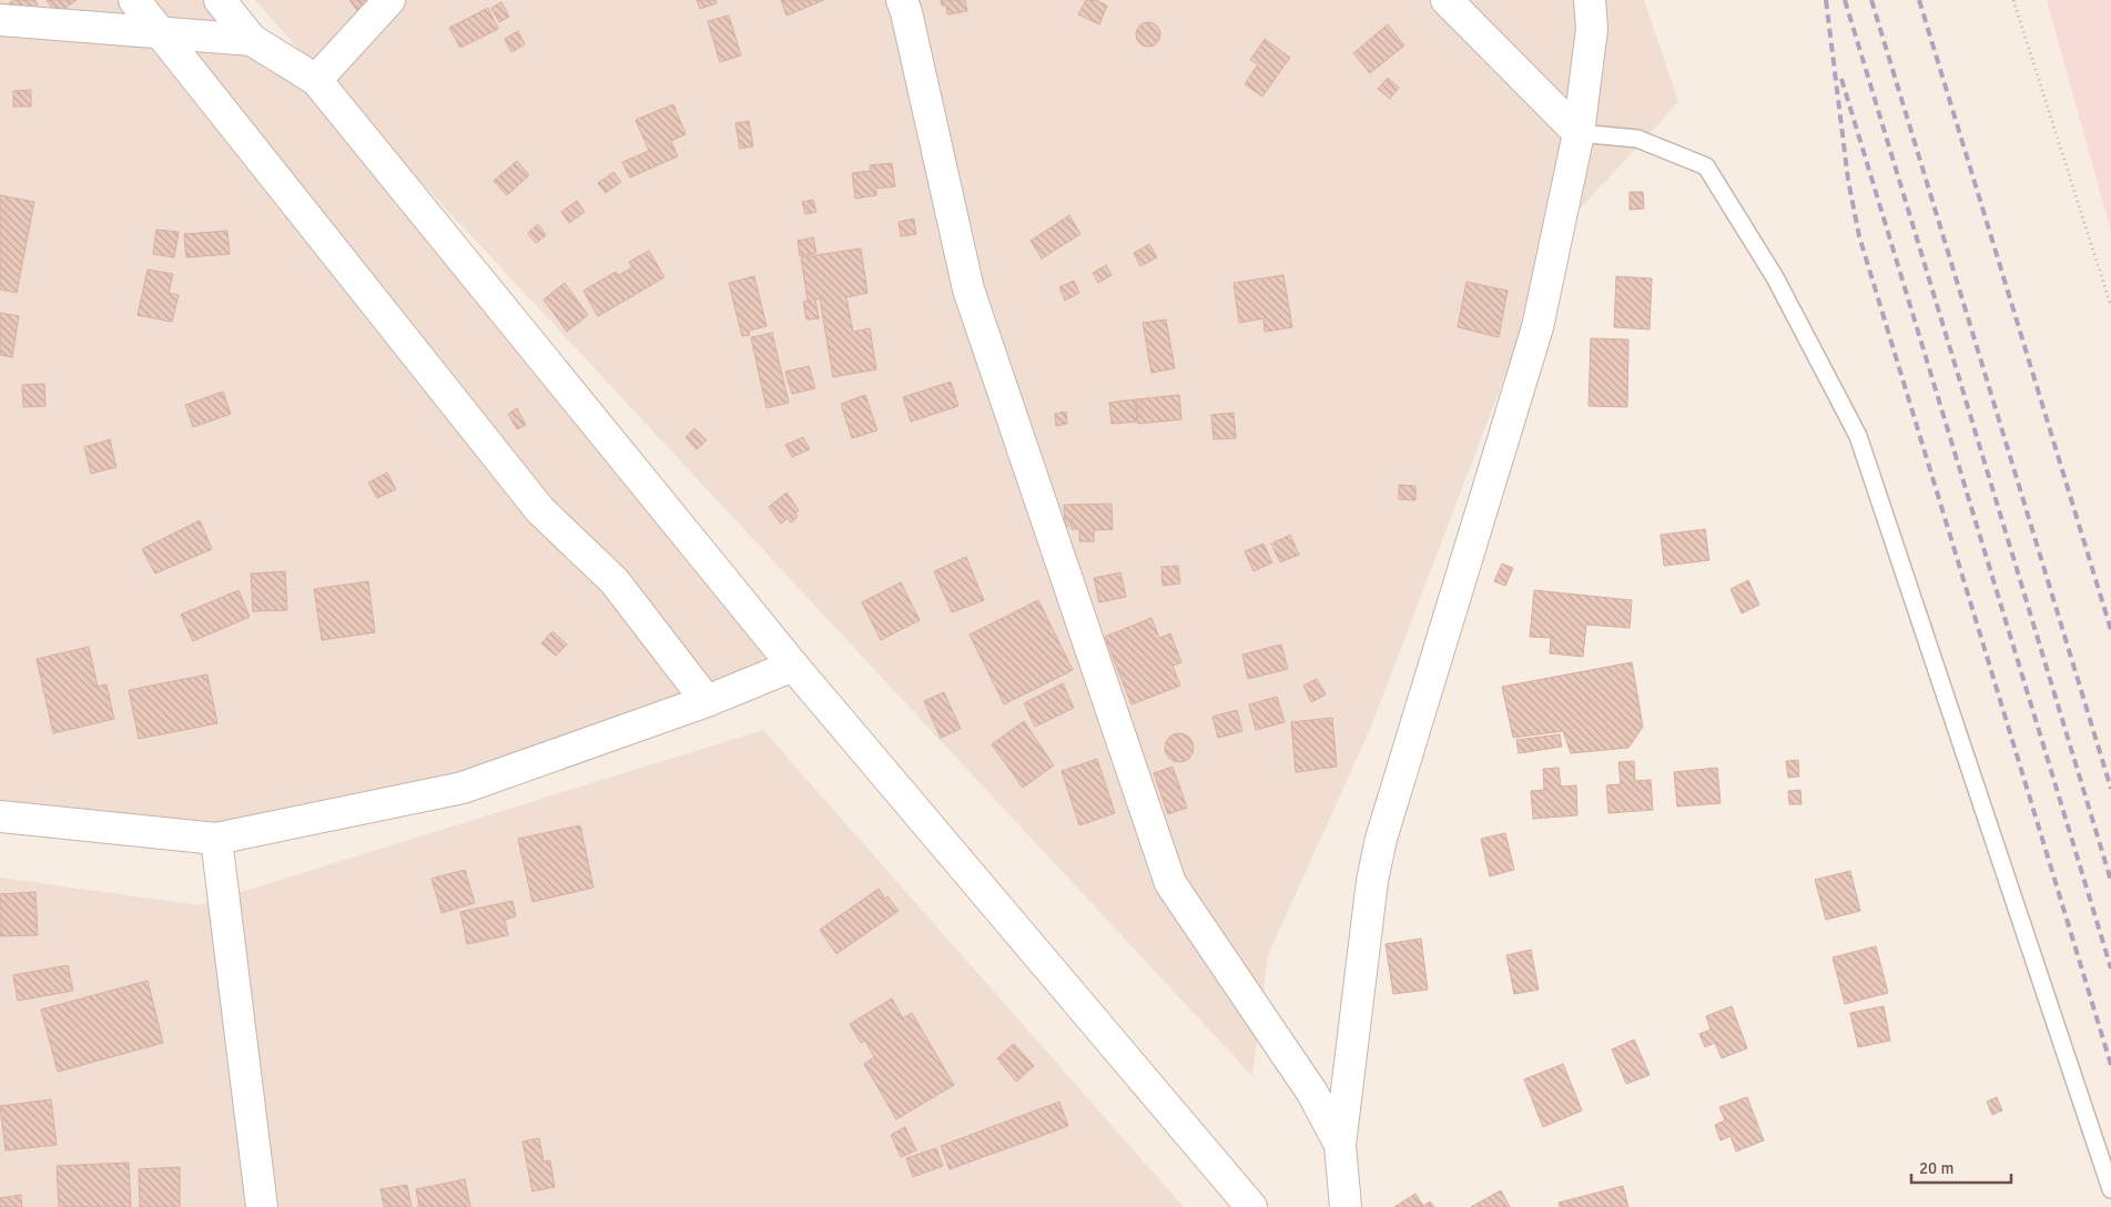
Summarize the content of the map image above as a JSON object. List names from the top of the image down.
{
  "scale_bar": "20 m"
}
